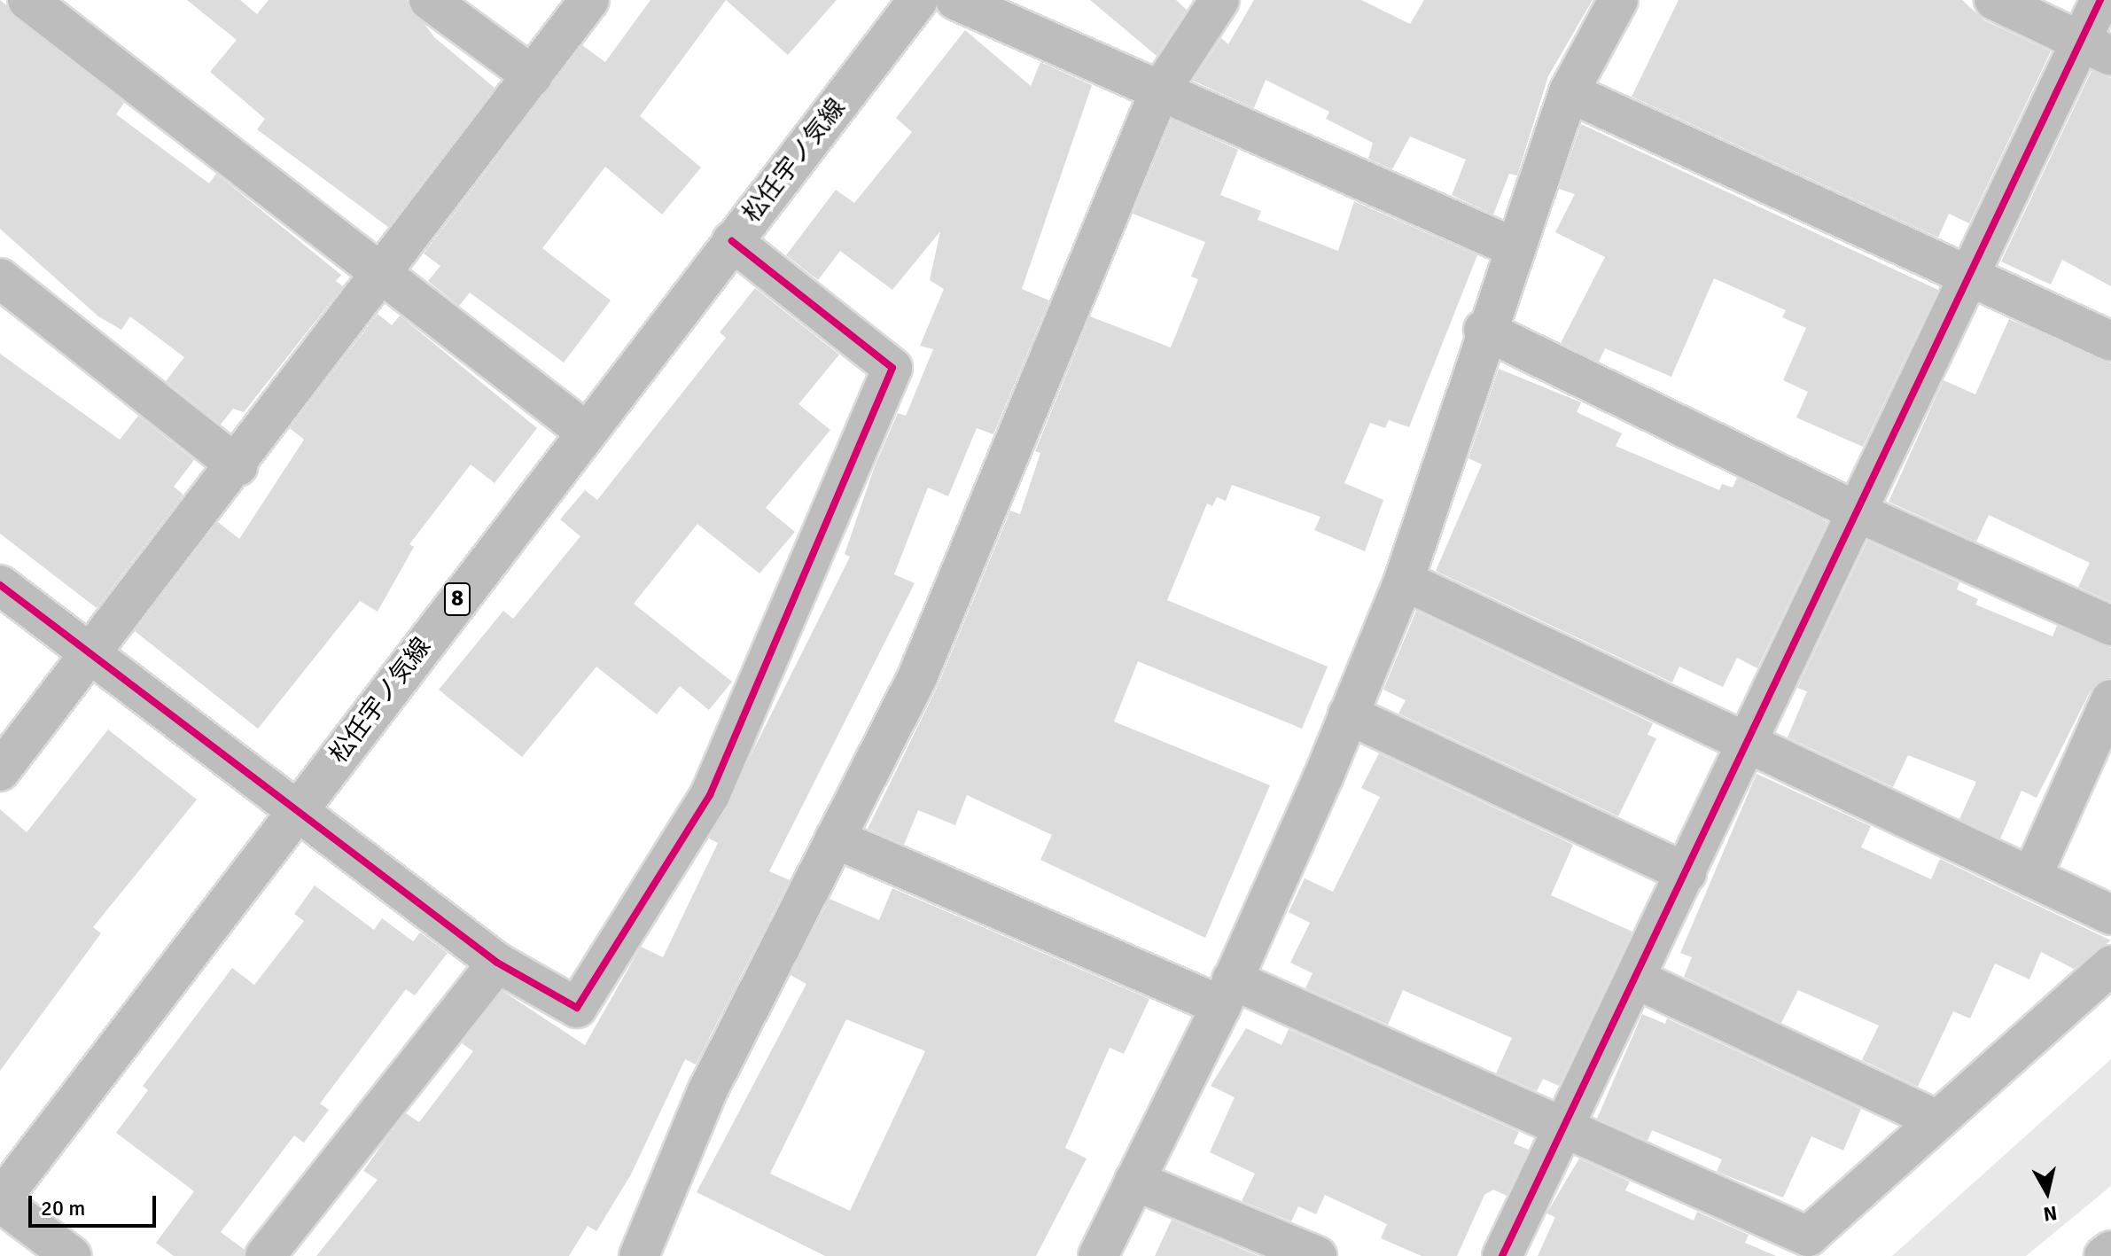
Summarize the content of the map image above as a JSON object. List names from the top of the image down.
{
  "streets": {
    "street": ["松任宇ノ気線", "8"]
  },
  "scale_bar": "20 m",
  "north": "bottom"
}
